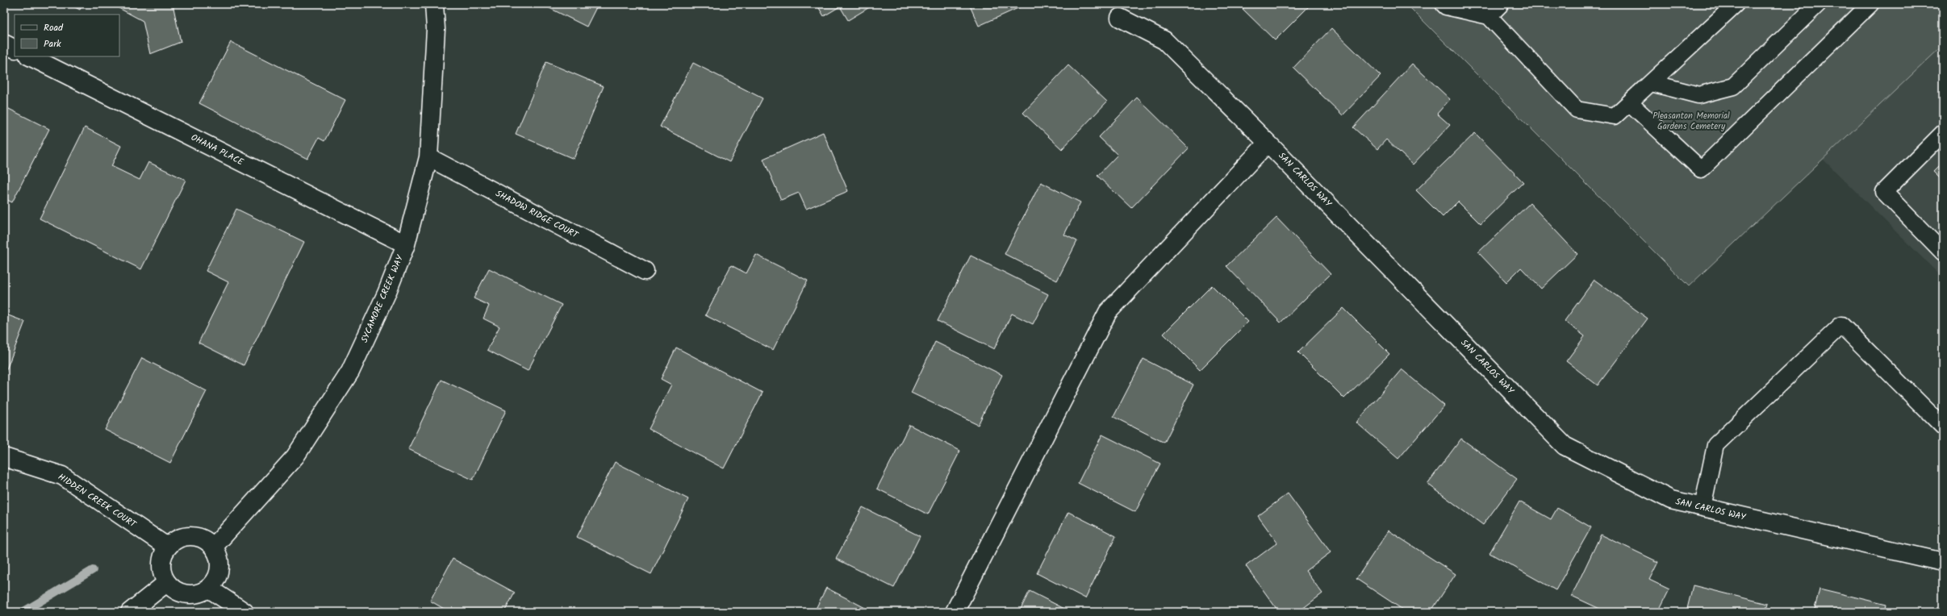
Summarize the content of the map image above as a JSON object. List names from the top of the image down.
{
  "streets": {
    "street": [
      "OHANA PLACE",
      "SAN CARLOS WAY",
      "SHADOW RIDGE COURT",
      "SYCAMORE CREEK WAY",
      "HIDDEN CREEK COURT"
    ]
  },
  "crossings": [
    ["OHANA PLACE", "SYCAMORE CREEK WAY"],
    ["SHADOW RIDGE COURT", "SYCAMORE CREEK WAY"],
    ["SYCAMORE CREEK WAY", "HIDDEN CREEK COURT"]
  ],
  "parks": ["Pleasanton Memorial Gardens Cemetery"],
  "legend": ["Road", "Park"]
}
